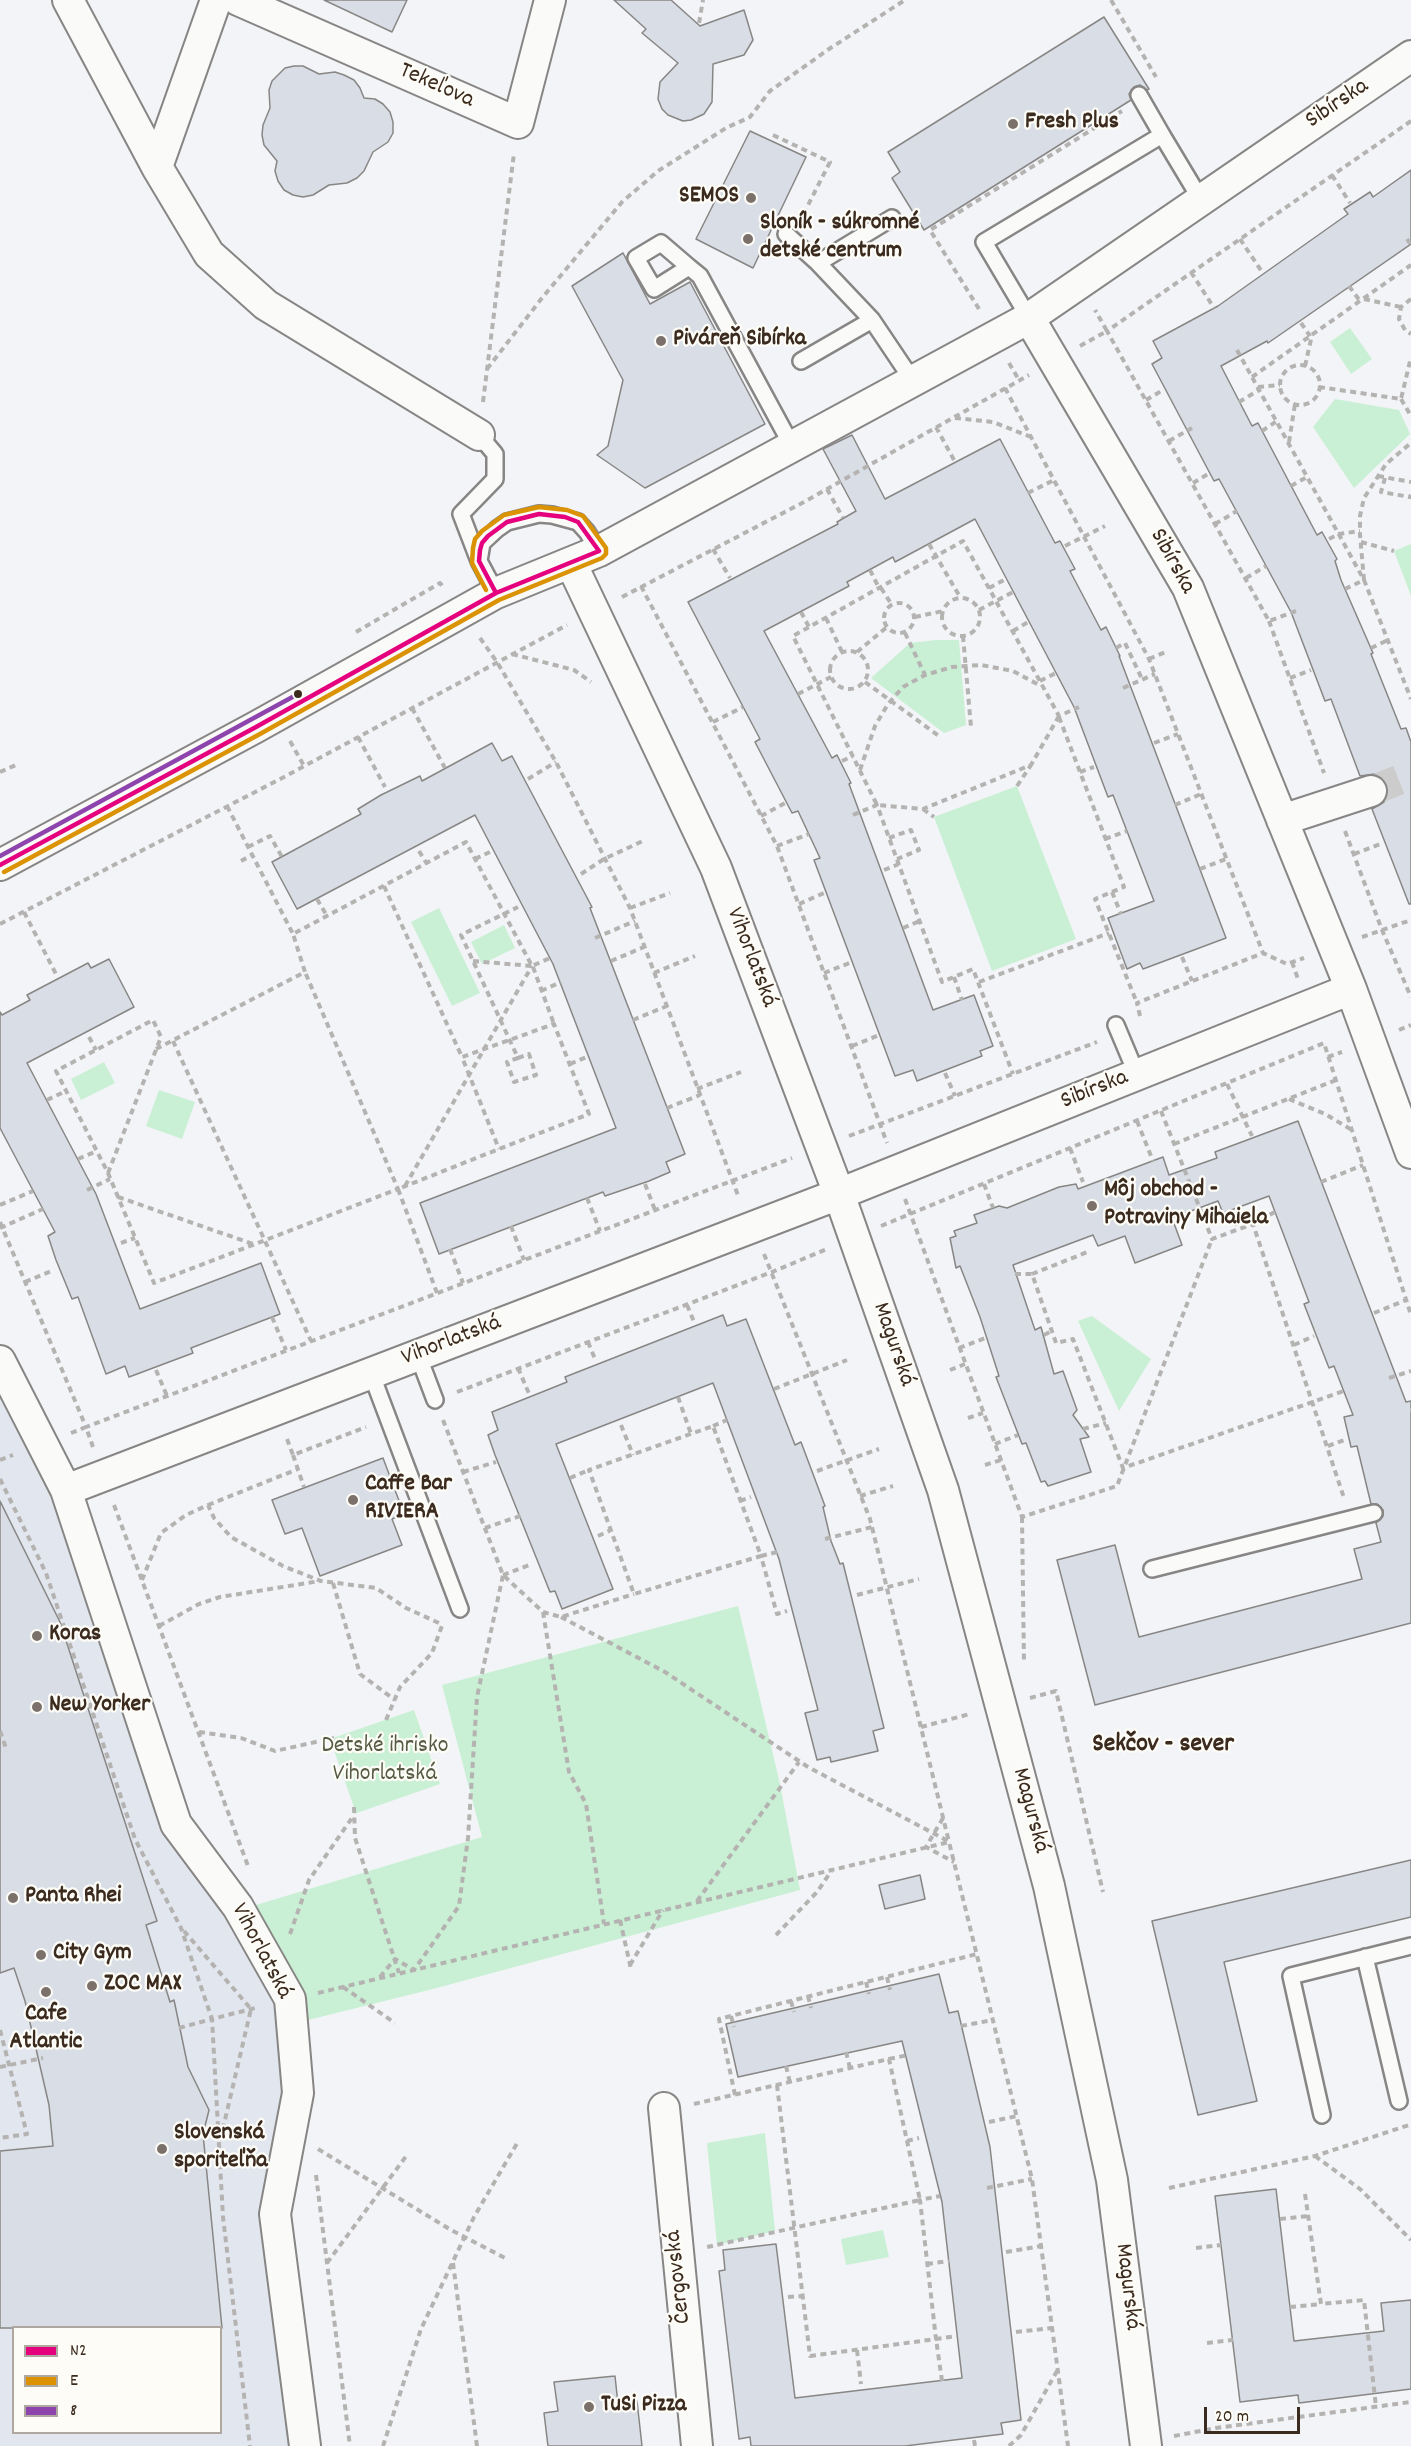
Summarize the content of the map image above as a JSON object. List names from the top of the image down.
{
  "streets": {
    "street": [
      "Tekeľova",
      "Sibírska",
      "Vihorlatská",
      "Magurská",
      "Čergovská"
    ]
  },
  "crossings": [
    ["Sibírska", "Vihorlatská"],
    ["Sibírska", "Magurská"],
    ["Vihorlatská", "Magurská"]
  ],
  "districts": ["Sekčov - sever"],
  "parks": ["Detské ihrisko Vihorlatská"],
  "places": [
    "Fresh Plus",
    "SEMOS",
    "Sloník - súkromné detské centrum",
    "Piváreň Sibírka",
    "Môj obchod - Potraviny Mihaiela",
    "Caffe Bar RIVIERA",
    "Koras",
    "New Yorker",
    "Panta Rhei",
    "City Gym",
    "ZOC MAX",
    "Cafe Atlantic",
    "Slovenská sporiteľňa",
    "TuSi Pizza"
  ],
  "lines": ["transit line E", "transit line N2", "transit line 8"],
  "legend": ["N2", "E", "8"],
  "scale_bar": "20 m"
}
